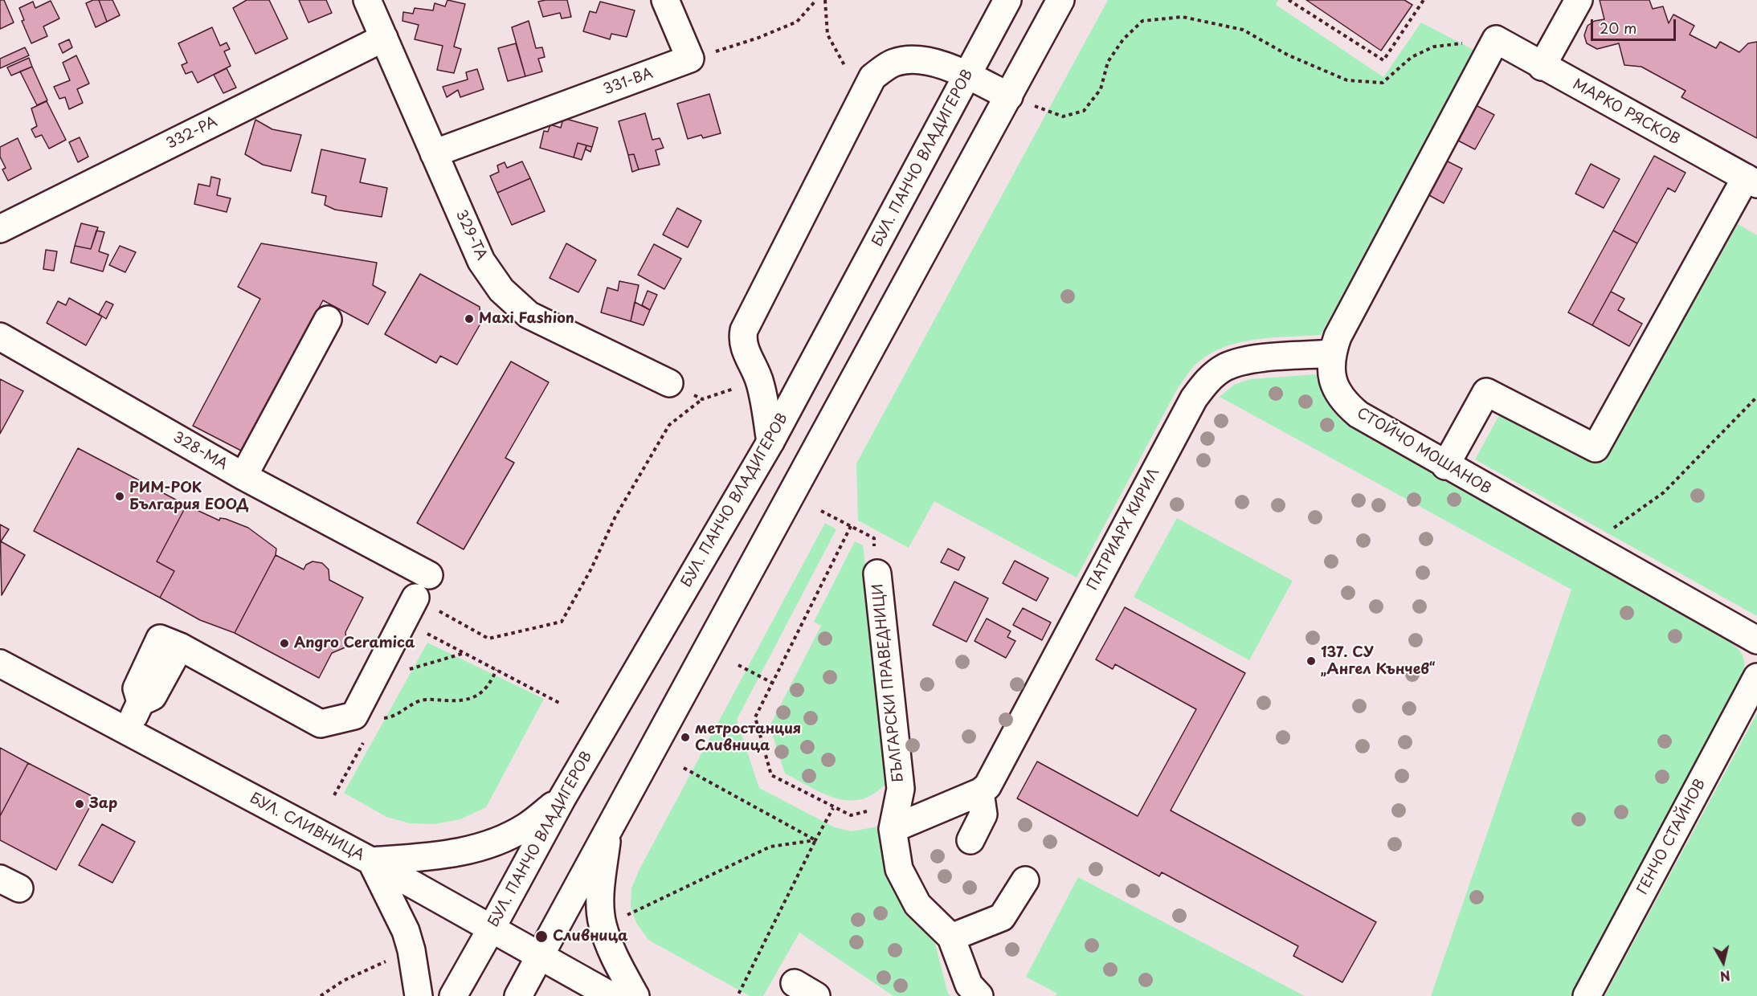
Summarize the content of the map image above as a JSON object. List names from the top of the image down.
{
  "streets": {
    "street": [
      "331-ВА",
      "МАРКО РЯСКОВ",
      "332-РА",
      "БУЛ. ПАНЧО ВЛАДИГЕРОВ",
      "329-ТА",
      "328-МА",
      "СТОЙЧО МОШАНОВ",
      "ПАТРИАРХ КИРИЛ",
      "БЪЛГАРСКИ ПРАВЕДНИЦИ",
      "БУЛ. СЛИВНИЦА",
      "ГЕНЧО СТАЙНОВ"
    ]
  },
  "crossings": [
    ["331-ВА", "329-ТА"],
    ["МАРКО РЯСКОВ", "СТОЙЧО МОШАНОВ"],
    ["332-РА", "329-ТА"],
    ["БУЛ. ПАНЧО ВЛАДИГЕРОВ", "БУЛ. СЛИВНИЦА"],
    ["СТОЙЧО МОШАНОВ", "ПАТРИАРХ КИРИЛ"]
  ],
  "places": [
    "Maxi Fashion",
    "РИМ-РОК България ЕООД",
    "Angro Ceramica",
    "137. СУ „Ангел Кънчев“",
    "метростанция Сливница",
    "Зар",
    "Сливница"
  ],
  "scale_bar": "20 m",
  "north": "bottom"
}
